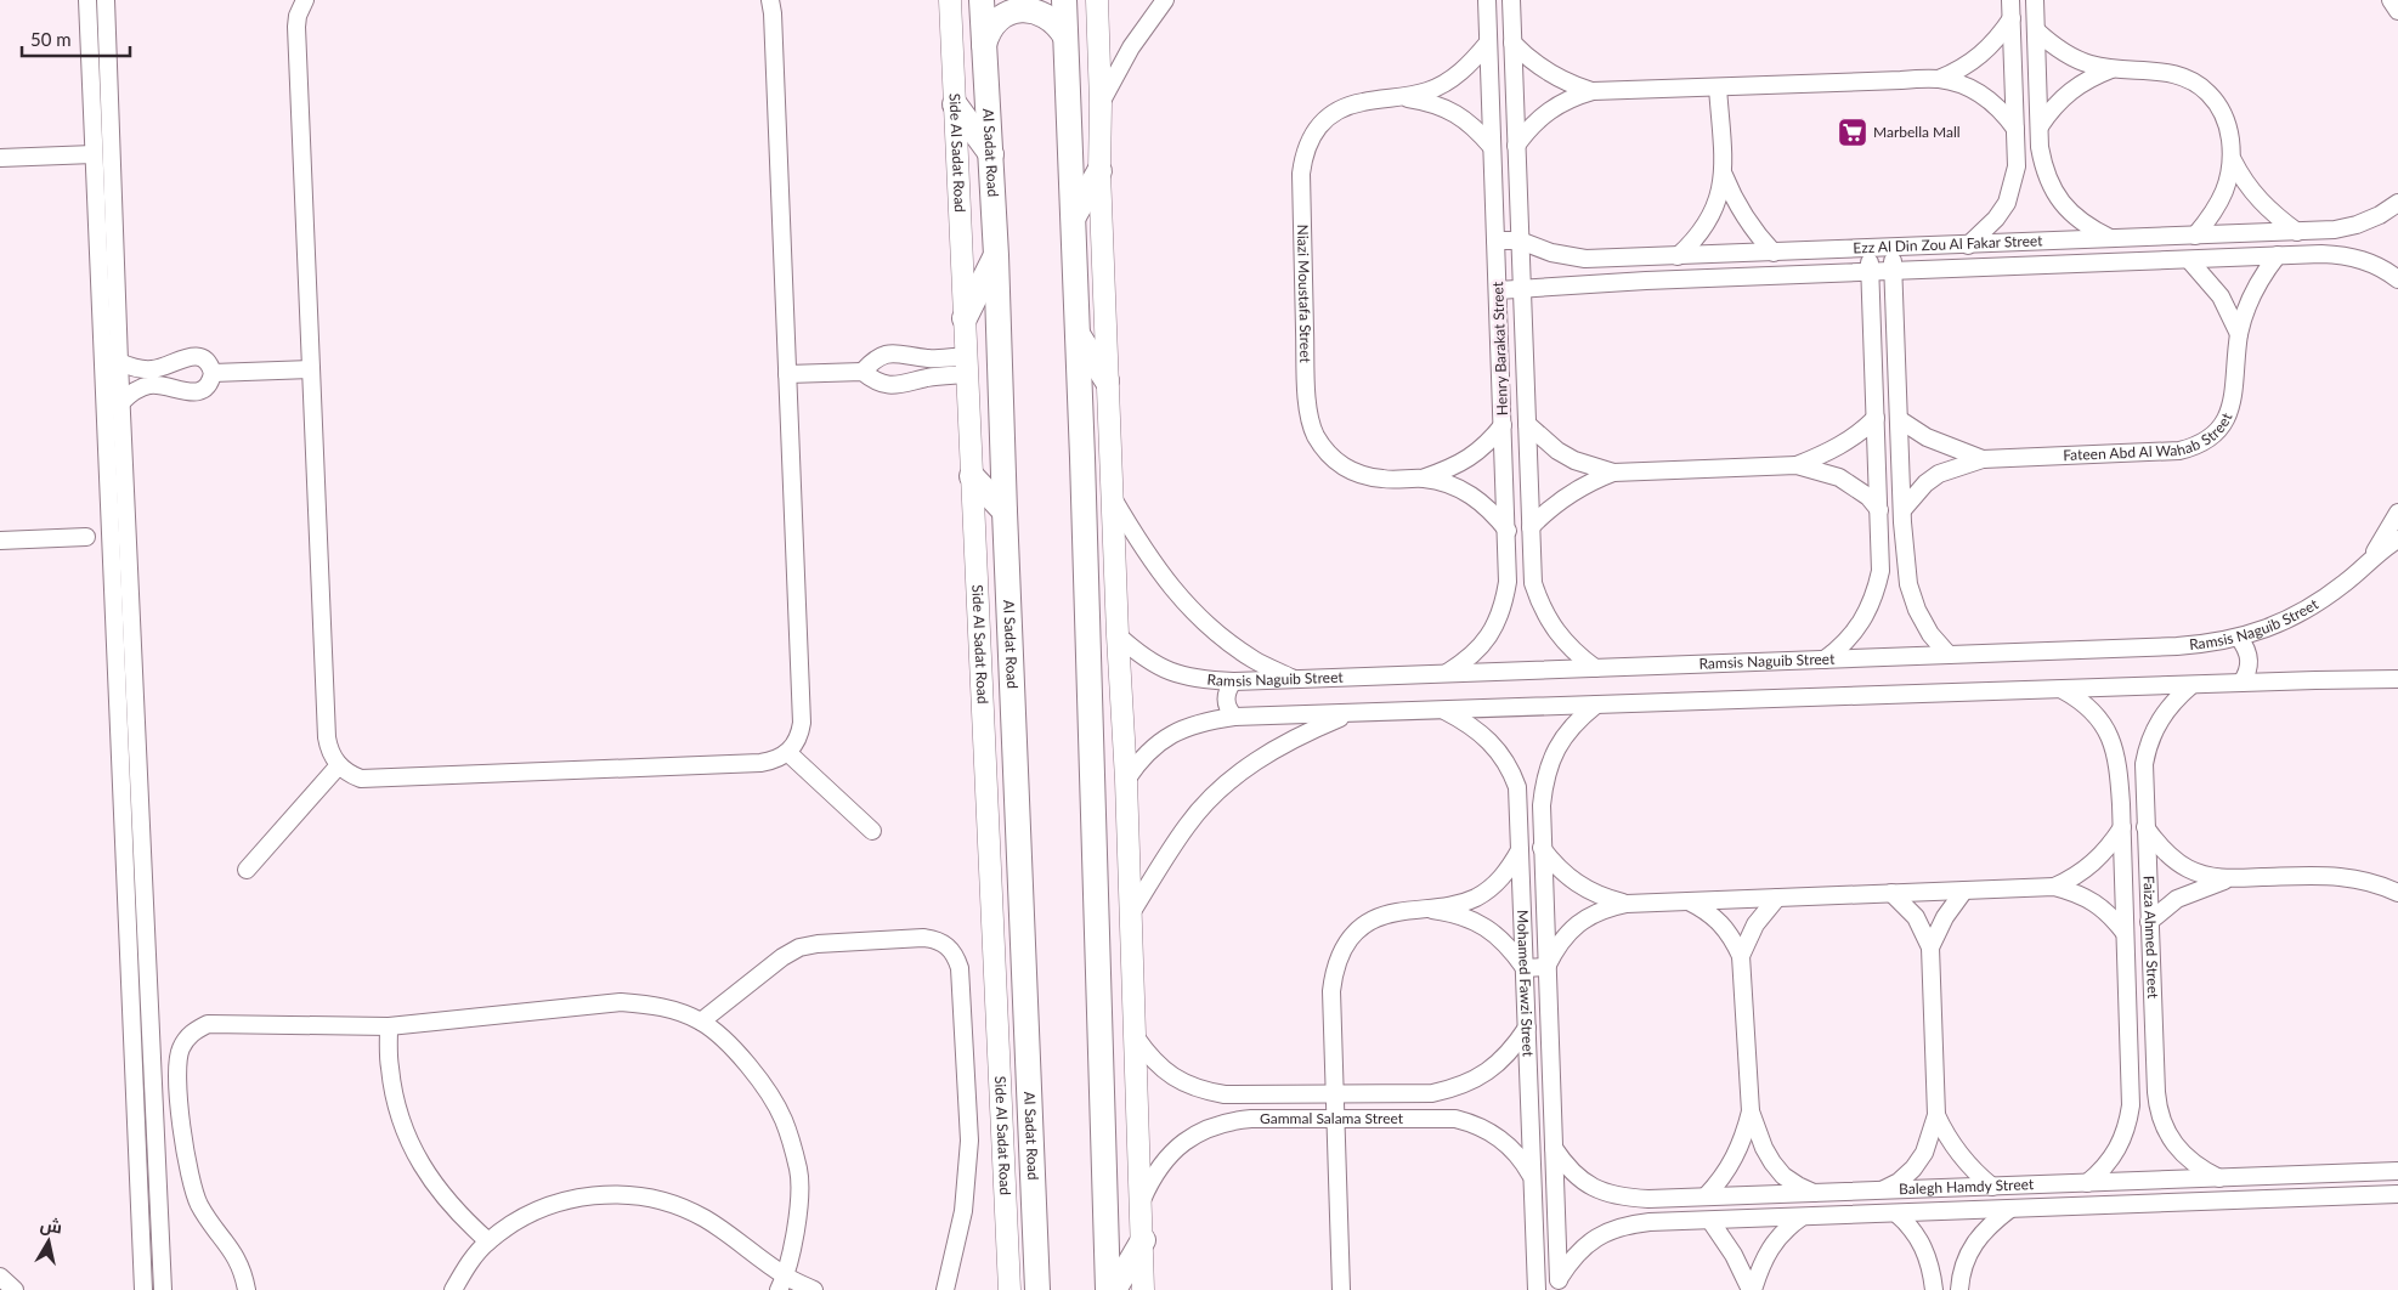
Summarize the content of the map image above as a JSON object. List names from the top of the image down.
{
  "streets": {
    "main road": ["Al Sadat Road"],
    "street": [
      "Side Al Sadat Road",
      "Ezz Al Din Zou Al Fakar Street",
      "Niazi Moustafa Street",
      "Henry Barakat Street",
      "Fateen Abd Al Wahab Street",
      "Ramsis Naguib Street",
      "Faiza Ahmed Street",
      "Mohamed Fawzi Street",
      "Gammal Salama Street",
      "Balegh Hamdy Street"
    ]
  },
  "crossings": [
    ["Ezz Al Din Zou Al Fakar Street", "Henry Barakat Street"],
    ["Ezz Al Din Zou Al Fakar Street", "Fateen Abd Al Wahab Street"],
    ["Niazi Moustafa Street", "Henry Barakat Street"],
    ["Henry Barakat Street", "Ramsis Naguib Street"],
    ["Faiza Ahmed Street", "Balegh Hamdy Street"],
    ["Mohamed Fawzi Street", "Gammal Salama Street"],
    ["Mohamed Fawzi Street", "Balegh Hamdy Street"]
  ],
  "places": {
    "supermarket": ["Marbella Mall"]
  },
  "scale_bar": "50 m",
  "north": "top"
}
